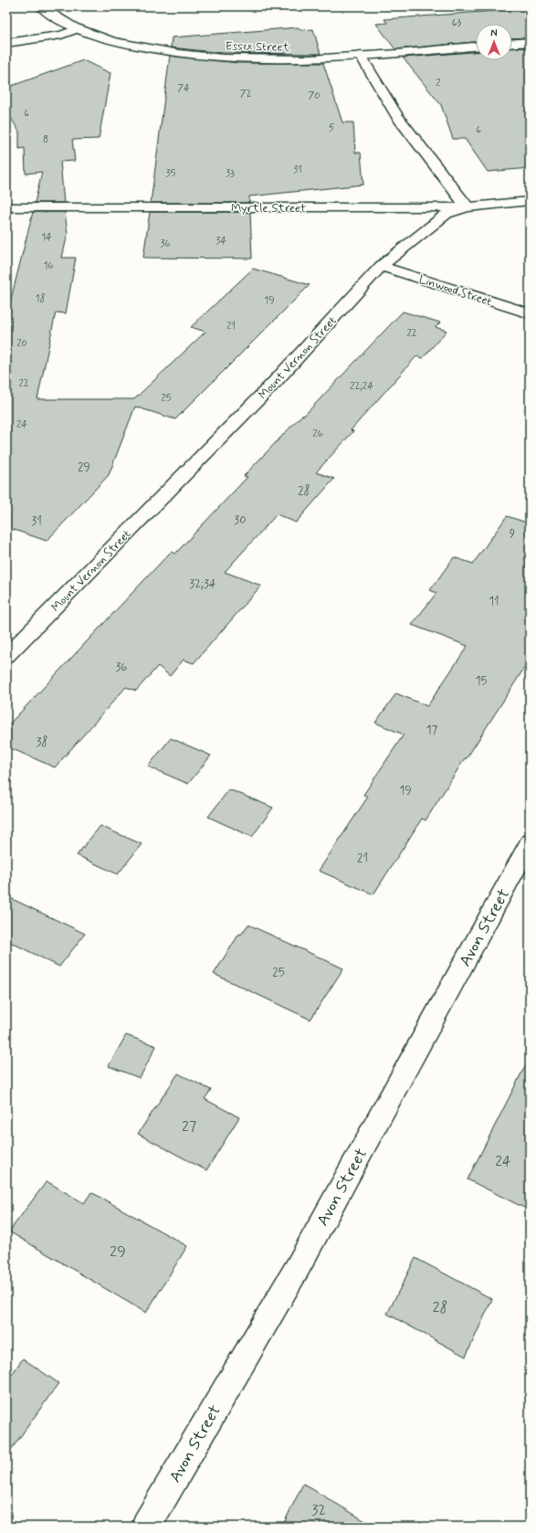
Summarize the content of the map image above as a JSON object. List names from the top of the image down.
{
  "streets": {
    "street": [
      "Essex Street",
      "Myrtle Street",
      "Linwood Street",
      "Mount Vernon Street",
      "Avon Street"
    ]
  },
  "crossings": [
    ["Myrtle Street", "Mount Vernon Street"],
    ["Linwood Street", "Mount Vernon Street"]
  ],
  "house_numbers": [
    "63",
    "2",
    "74",
    "72",
    "70",
    "6",
    "5",
    "6",
    "8",
    "31",
    "35",
    "33",
    "14",
    "34",
    "36",
    "16",
    "18",
    "19",
    "21",
    "22",
    "20",
    "22",
    "22;24",
    "25",
    "24",
    "26",
    "29",
    "28",
    "30",
    "31",
    "9",
    "32;34",
    "11",
    "36",
    "15",
    "17",
    "38",
    "19",
    "21",
    "25",
    "27",
    "24",
    "29",
    "28",
    "32"
  ],
  "north": "top"
}
